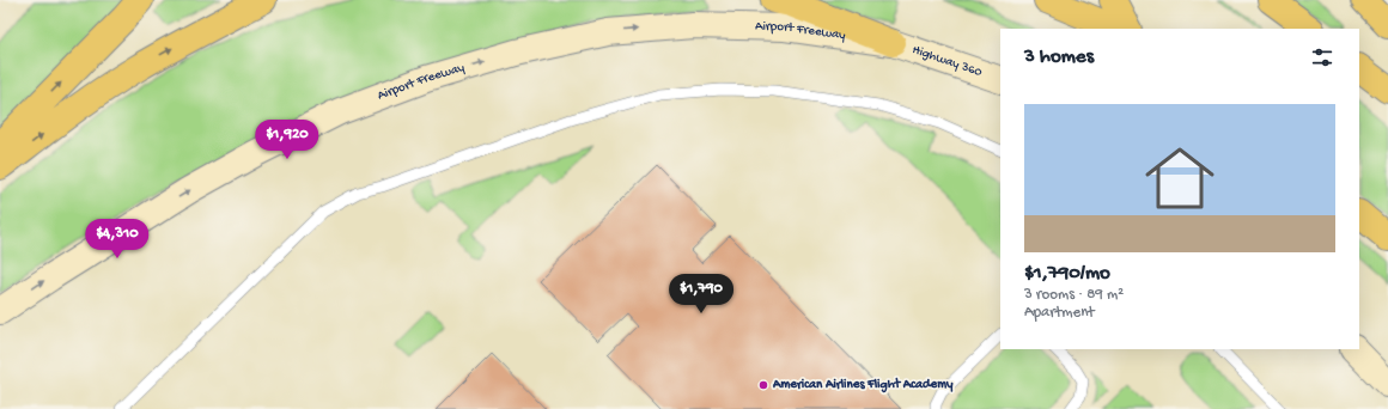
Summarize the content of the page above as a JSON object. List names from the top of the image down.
{
  "streets": {
    "main road": ["Airport Freeway", "Highway 360"]
  },
  "crossings": [
    ["Airport Freeway", "Highway 360"]
  ],
  "one_way": ["Airport Freeway"],
  "places": ["American Airlines Flight Academy"],
  "page": {
    "heading": "3 homes",
    "list": [
      {
        "name": "$1,790/mo",
        "note": "3 rooms · 89 m² · Apartment"
      }
    ],
    "price": ["$1,920", "$4,310", "$1,790"]
  }
}
